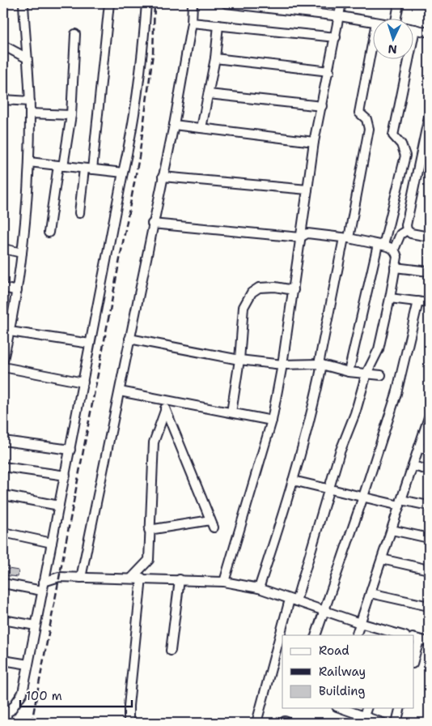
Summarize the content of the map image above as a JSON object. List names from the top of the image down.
{
  "legend": ["Road", "Railway", "Building"],
  "scale_bar": "100 m",
  "north": "bottom"
}
